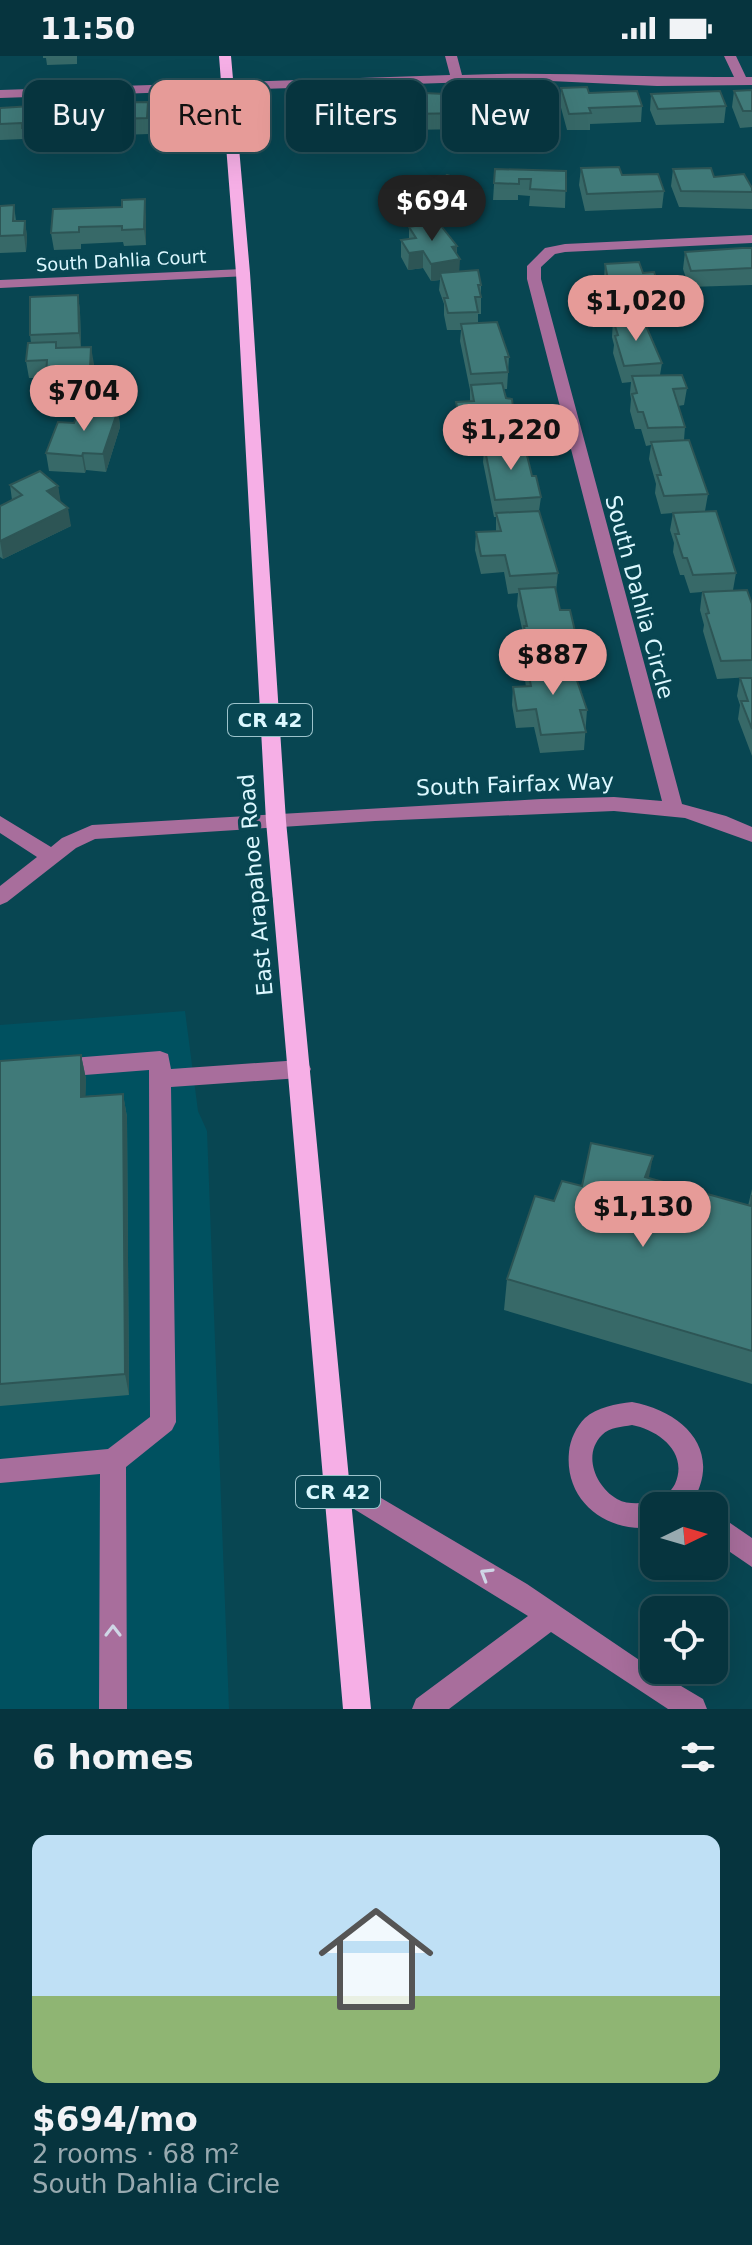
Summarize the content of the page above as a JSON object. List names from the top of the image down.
{
  "streets": {
    "main road": ["CR 42", "East Arapahoe Road"],
    "street": ["South Dahlia Court", "South Dahlia Circle", "South Fairfax Way"]
  },
  "crossings": [
    ["South Dahlia Court", "East Arapahoe Road"],
    ["South Dahlia Circle", "South Fairfax Way"],
    ["South Fairfax Way", "East Arapahoe Road"]
  ],
  "north": "right",
  "page": {
    "status": "11:50",
    "chip": [
      "Buy",
      "Rent",
      "Filters",
      "New"
    ],
    "price": [
      "$694",
      "$1,020",
      "$704",
      "$1,220",
      "$887",
      "$1,130"
    ],
    "heading": "6 homes",
    "list": [
      {
        "name": "$694/mo",
        "note": "2 rooms · 68 m² · South Dahlia Circle"
      }
    ]
  }
}
